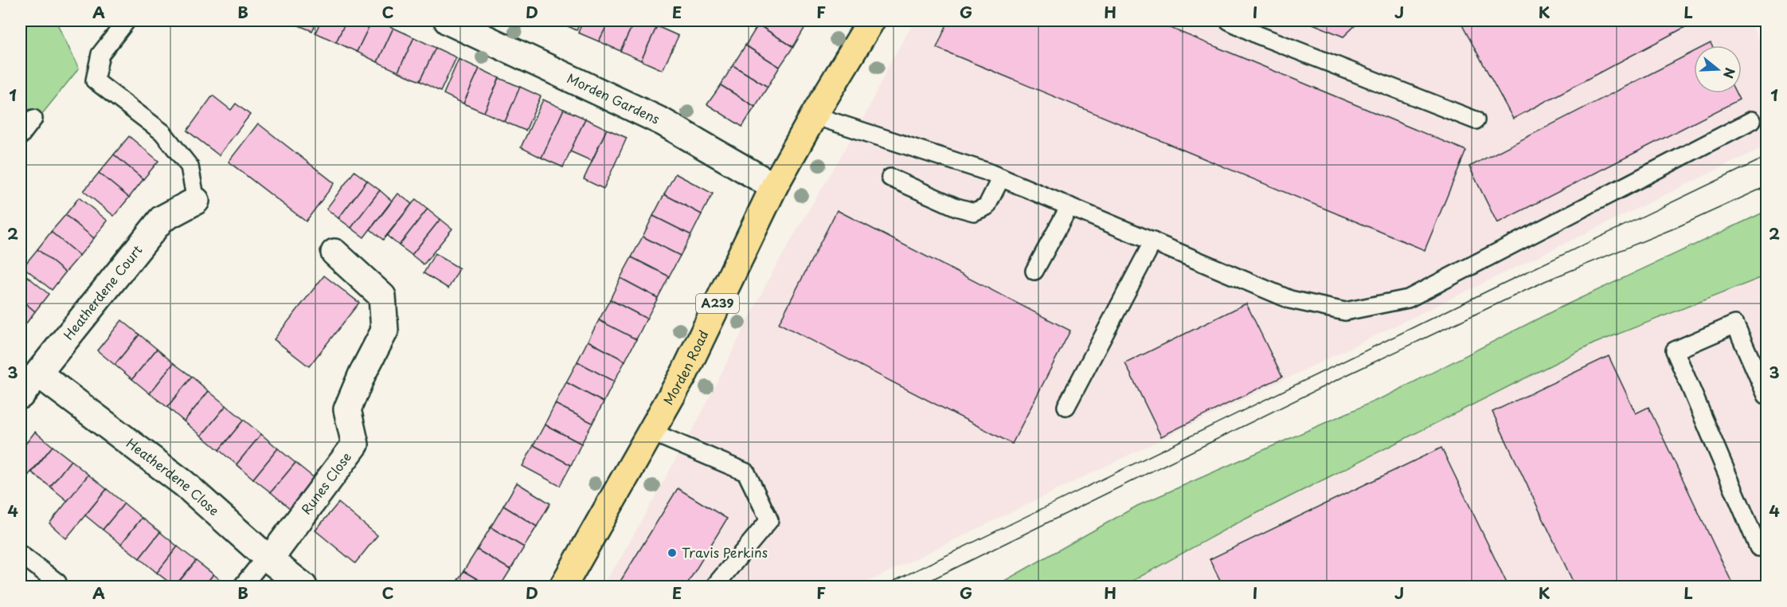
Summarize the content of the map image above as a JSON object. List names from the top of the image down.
{
  "streets": {
    "main road": ["A239", "Morden Road"],
    "street": [
      "Morden Gardens",
      "Heatherdene Court",
      "Heatherdene Close",
      "Runes Close"
    ]
  },
  "crossings": [
    ["Morden Gardens", "Morden Road"],
    ["Heatherdene Court", "Heatherdene Close"],
    ["Heatherdene Close", "Runes Close"]
  ],
  "places": ["Travis Perkins"],
  "north": "right",
  "grid": {
    "columns": [
      "A",
      "B",
      "C",
      "D",
      "E",
      "F",
      "G",
      "H",
      "I",
      "J",
      "K",
      "L"
    ],
    "rows": [
      "1",
      "2",
      "3",
      "4"
    ]
  }
}
